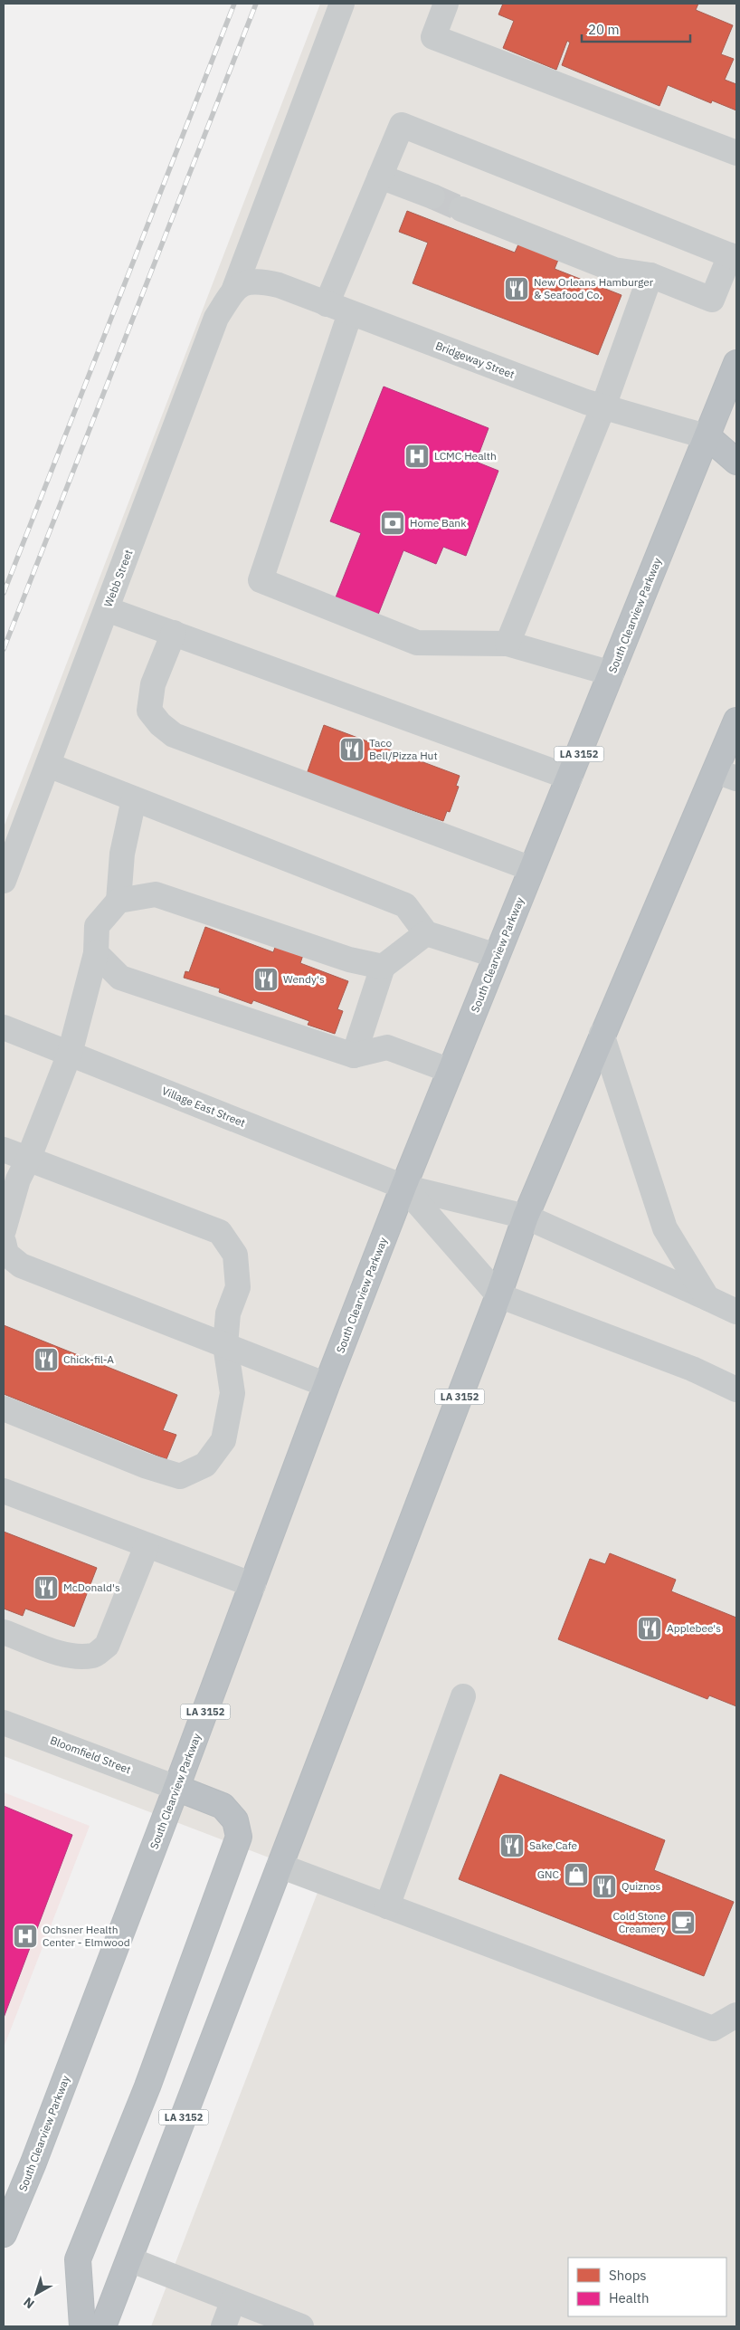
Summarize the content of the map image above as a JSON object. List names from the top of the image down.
{
  "streets": {
    "highway": ["South Clearview Parkway", "LA 3152"],
    "street": [
      "Bridgeway Street",
      "Webb Street",
      "Village East Street",
      "Bloomfield Street"
    ]
  },
  "crossings": [
    ["Bridgeway Street", "Webb Street"],
    ["Bridgeway Street", "South Clearview Parkway"],
    ["South Clearview Parkway", "Village East Street"],
    ["South Clearview Parkway", "Bloomfield Street"],
    ["LA 3152", "Village East Street"]
  ],
  "places": {
    "restaurant": [
      "New Orleans Hamburger & Seafood Co.",
      "Taco Bell/Pizza Hut",
      "Wendy's",
      "Chick-fil-A",
      "McDonald's",
      "Applebee's",
      "Sake Cafe",
      "Quiznos"
    ],
    "hospital": ["LCMC Health", "Ochsner Health Center - Elmwood"],
    "bank": ["Home Bank"],
    "shop": ["GNC"],
    "cafe": ["Cold Stone Creamery"]
  },
  "legend": ["Shops", "Health"],
  "scale_bar": "20 m",
  "north": "bottom left"
}
